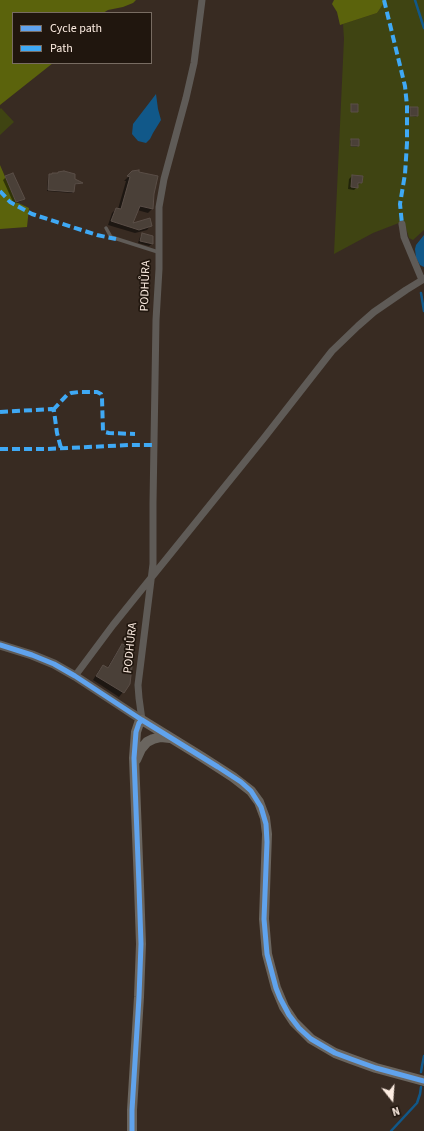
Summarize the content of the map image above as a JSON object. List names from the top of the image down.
{
  "streets": {
    "street": ["PODHŮRA"]
  },
  "legend": ["Cycle path", "Path"],
  "north": "bottom"
}
